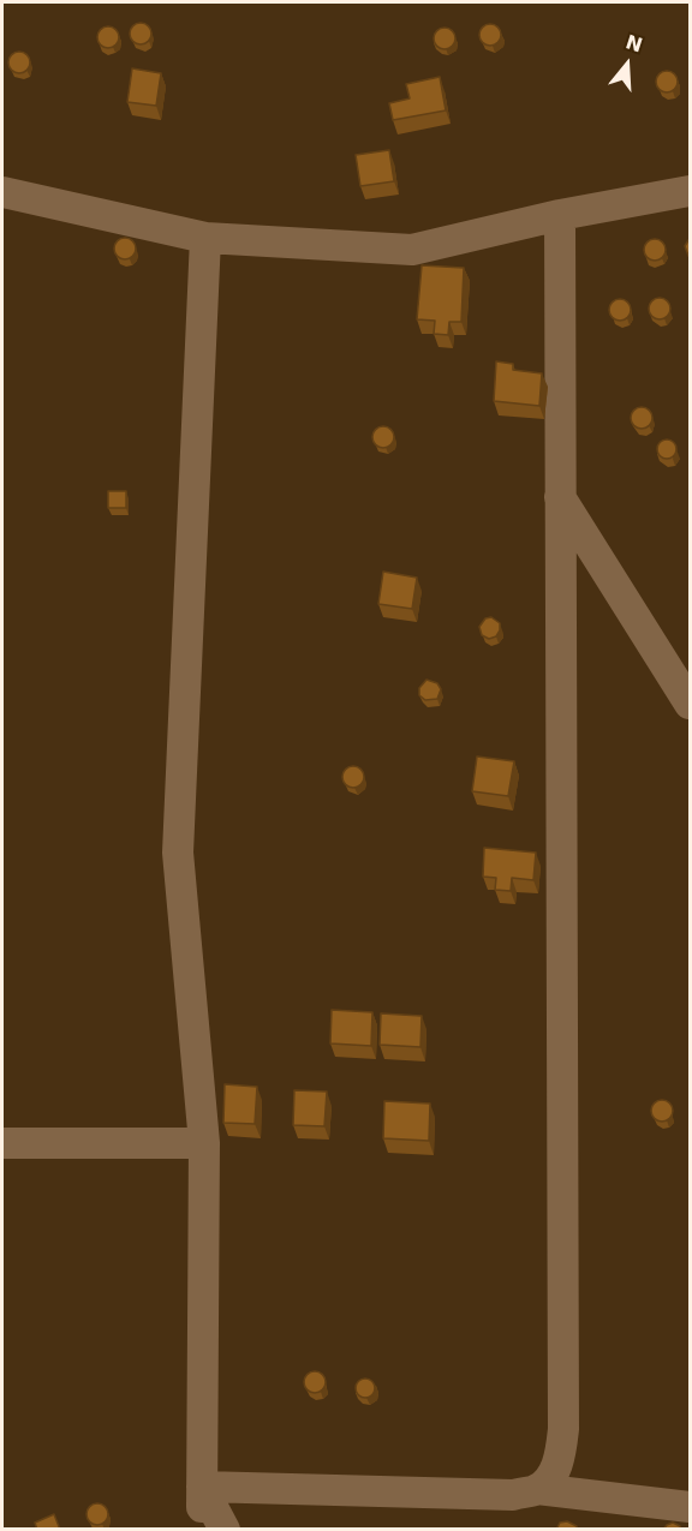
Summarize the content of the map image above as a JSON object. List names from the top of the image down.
{
  "north": "top"
}
